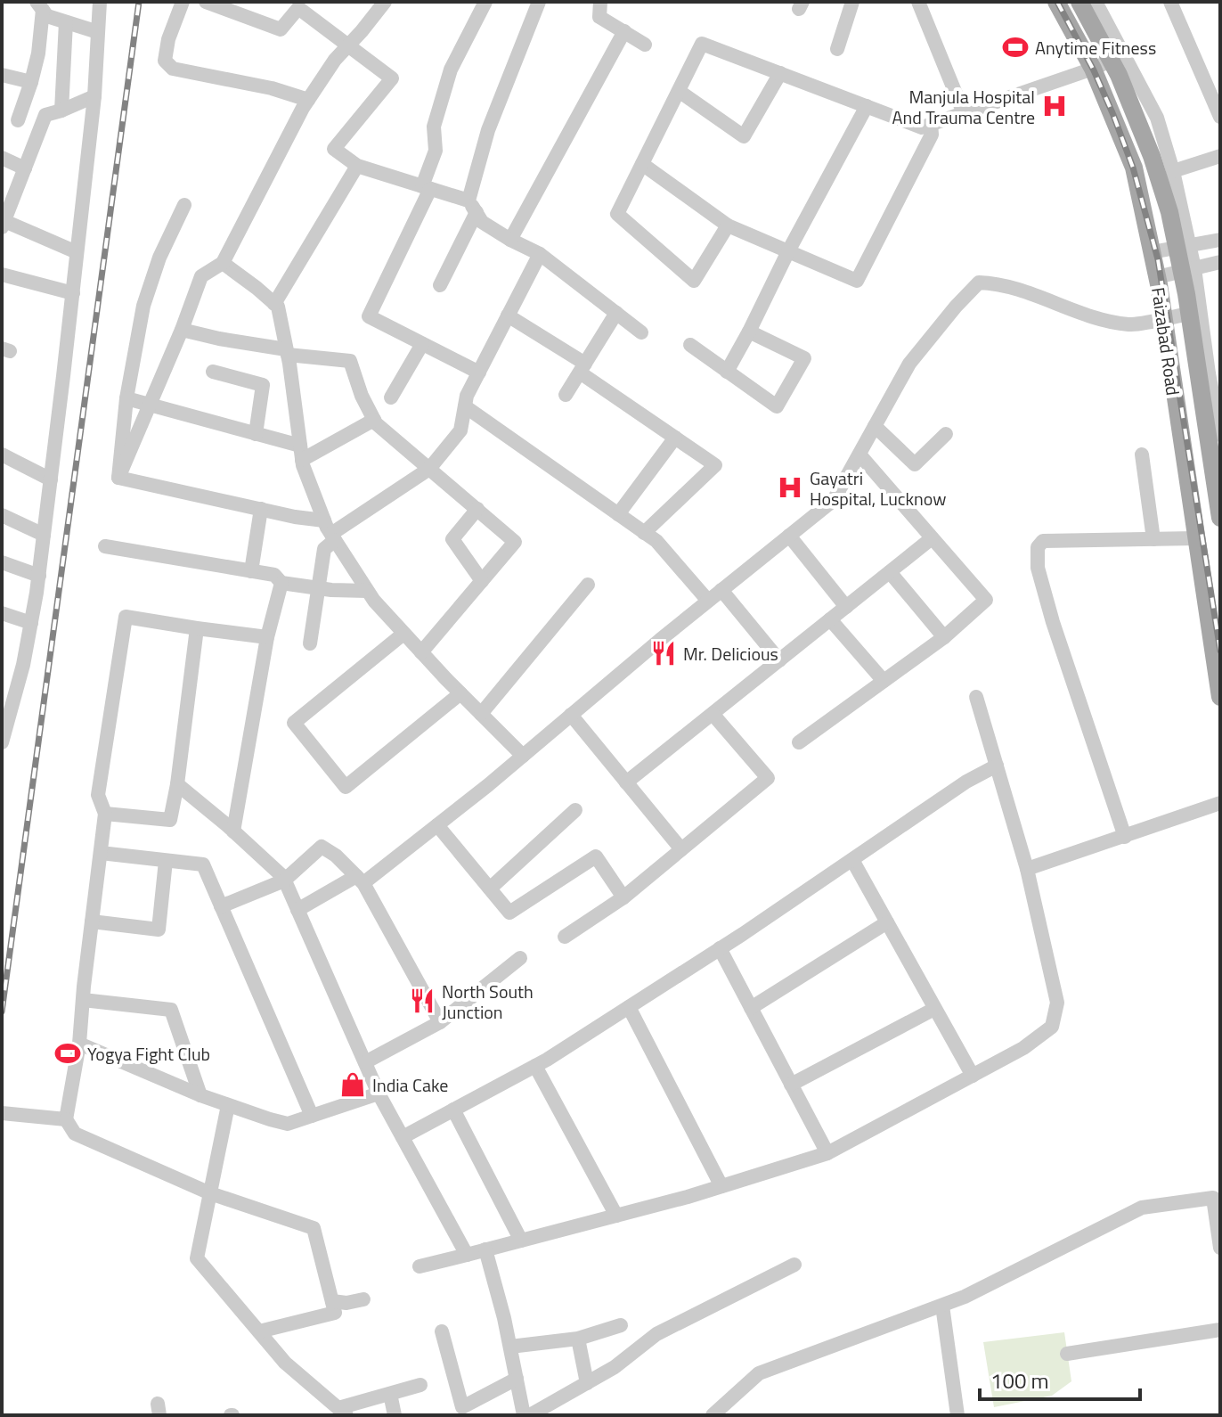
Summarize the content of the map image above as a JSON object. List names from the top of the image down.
{
  "streets": {
    "main road": ["Faizabad Road"]
  },
  "places": {
    "sports": ["Anytime Fitness", "Yogya Fight Club"],
    "hospital": ["Manjula Hospital And Trauma Centre", "Gayatri Hospital, Lucknow"],
    "restaurant": ["Mr. Delicious", "North South Junction"],
    "shop": ["India Cake"]
  },
  "scale_bar": "100 m"
}
